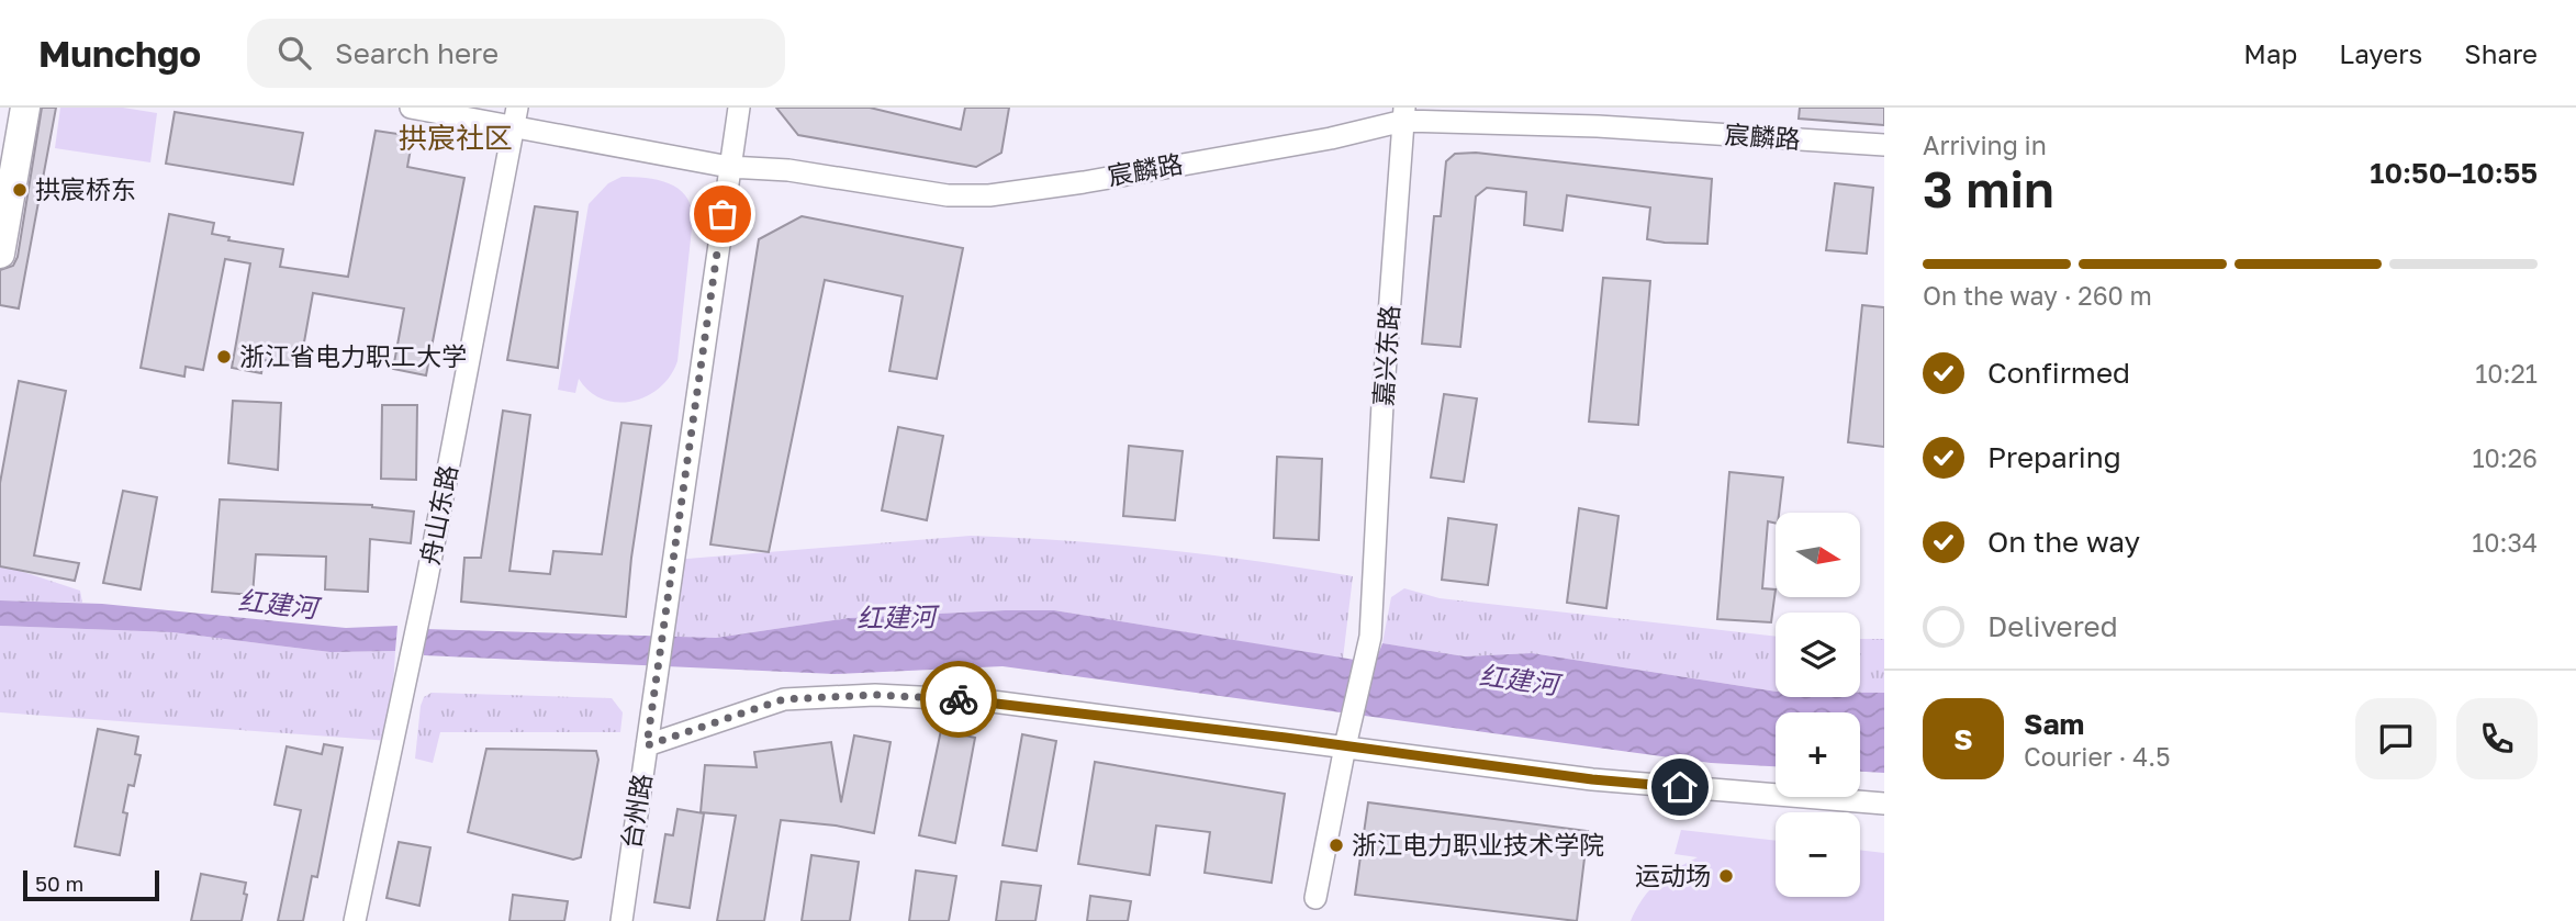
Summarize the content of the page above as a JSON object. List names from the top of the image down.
{
  "streets": {
    "street": [
      "宸麟路",
      "嘉兴东路",
      "舟山东路",
      "台州路"
    ]
  },
  "crossings": [
    ["宸麟路", "嘉兴东路"],
    ["宸麟路", "舟山东路"],
    ["宸麟路", "台州路"]
  ],
  "districts": ["拱宸社区"],
  "water": ["红建河"],
  "places": [
    "拱宸桥东",
    "浙江省电力职工大学",
    "浙江电力职业技术学院",
    "运动场"
  ],
  "scale_bar": "50 m",
  "north": "right",
  "page": {
    "header": "Munchgo",
    "search": "Search here",
    "nav": ["Map", "Layers", "Share"],
    "heading": ["3 min", "Arriving in", "10:50–10:55"],
    "panel": ["Sam", "Courier · 4.5"],
    "bar": "On the way · 260 m",
    "list": [
      ["Confirmed", "10:21"],
      ["Preparing", "10:26"],
      ["On the way", "10:34"],
      "Delivered"
    ],
    "map_buttons": ["+", "−"],
    "round": "S",
    "scale": "50 m"
  }
}
